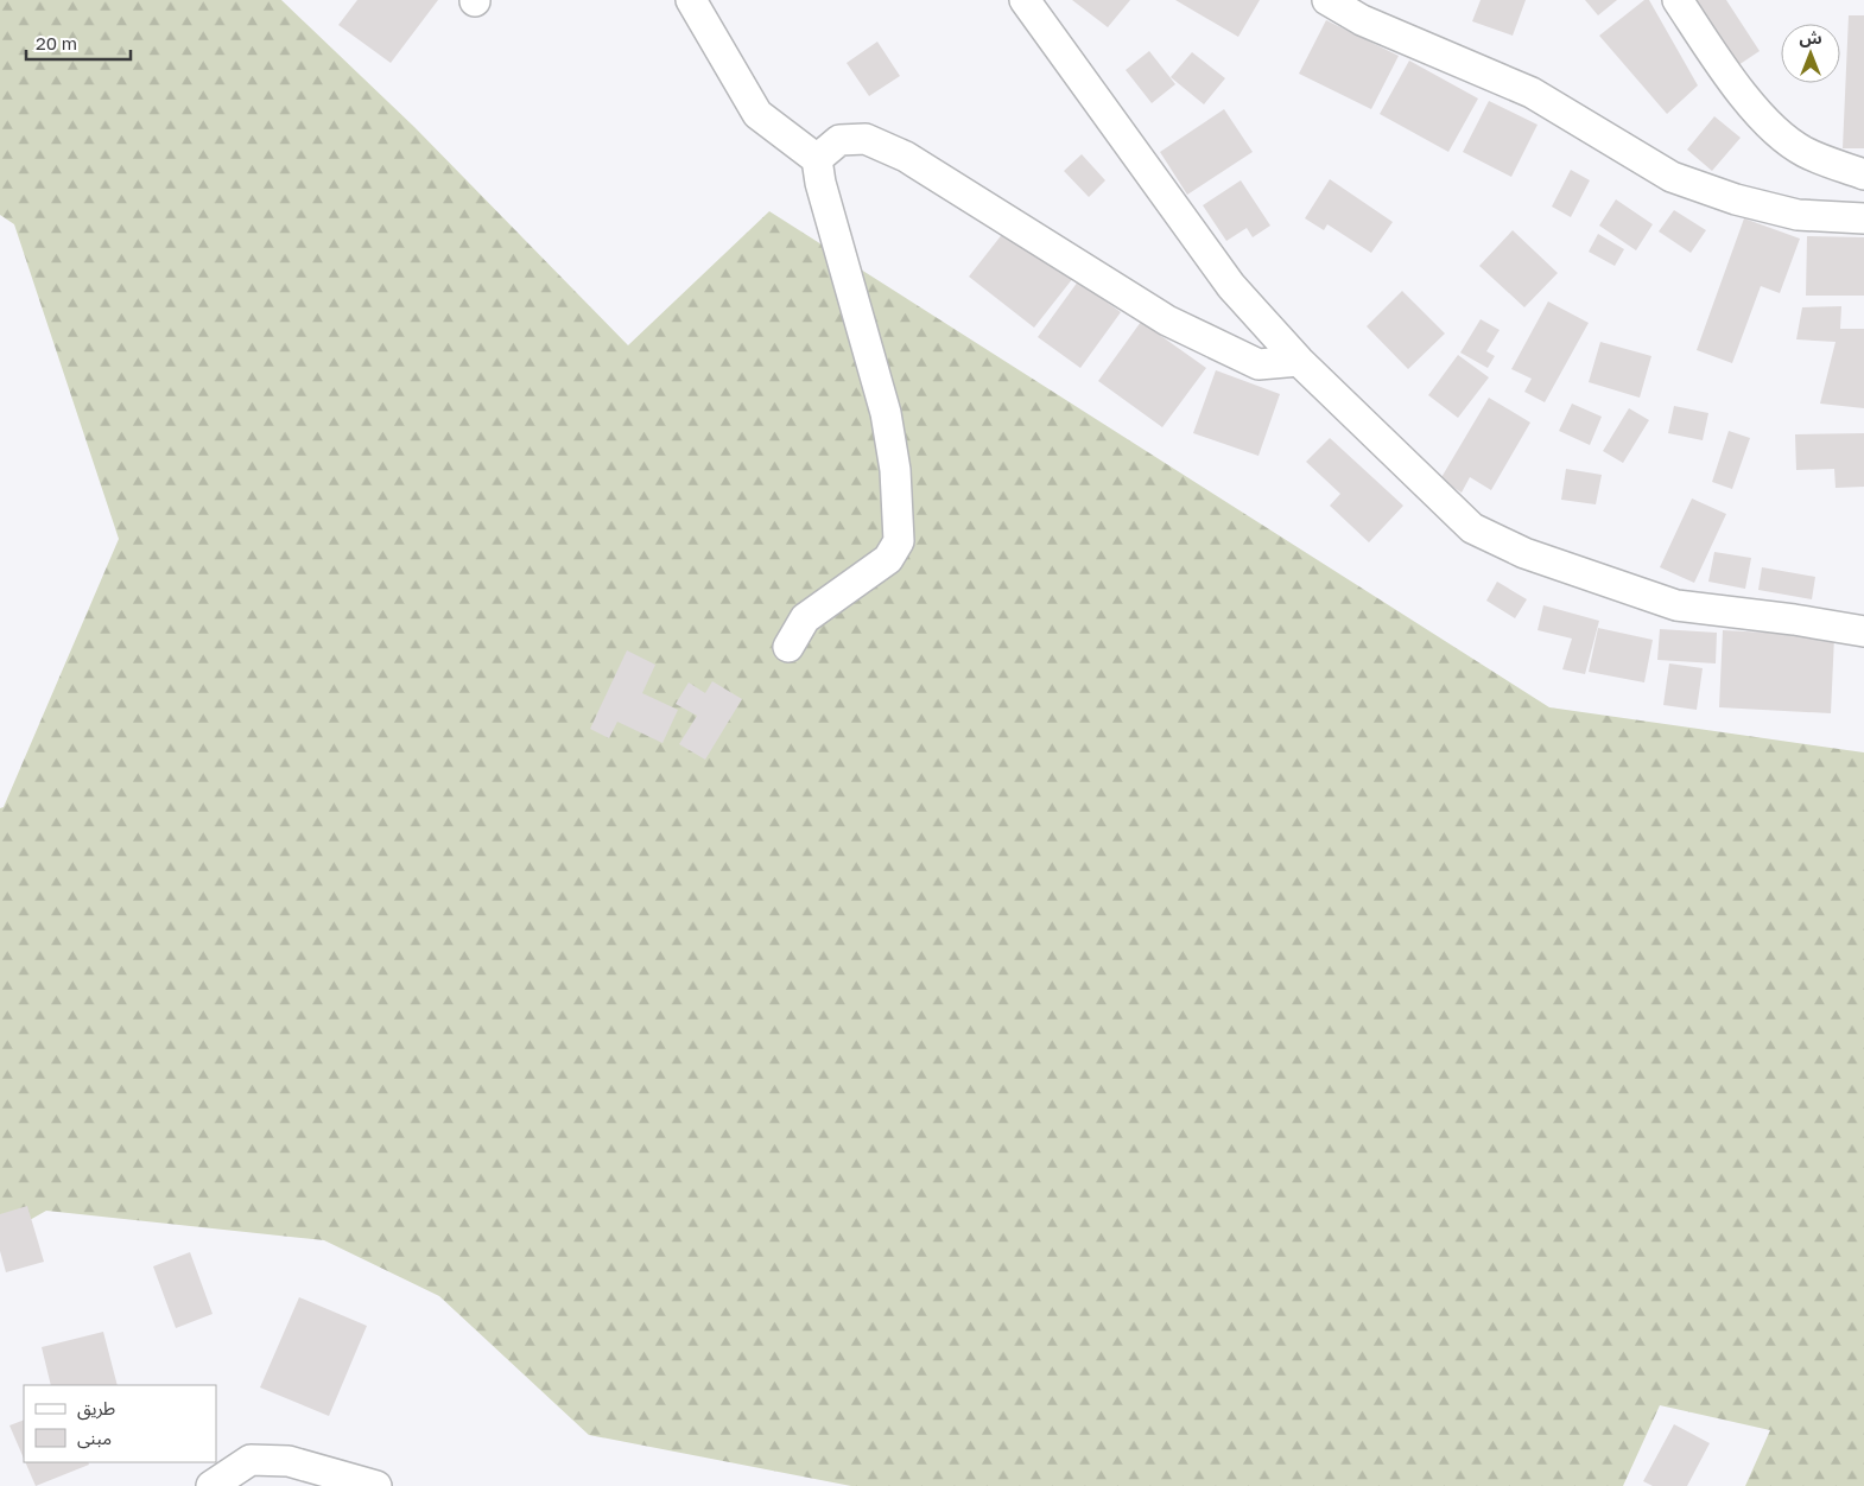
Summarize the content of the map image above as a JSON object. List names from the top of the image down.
{
  "legend": ["طريق", "مبنى"],
  "scale_bar": "20 m",
  "north": "top"
}
